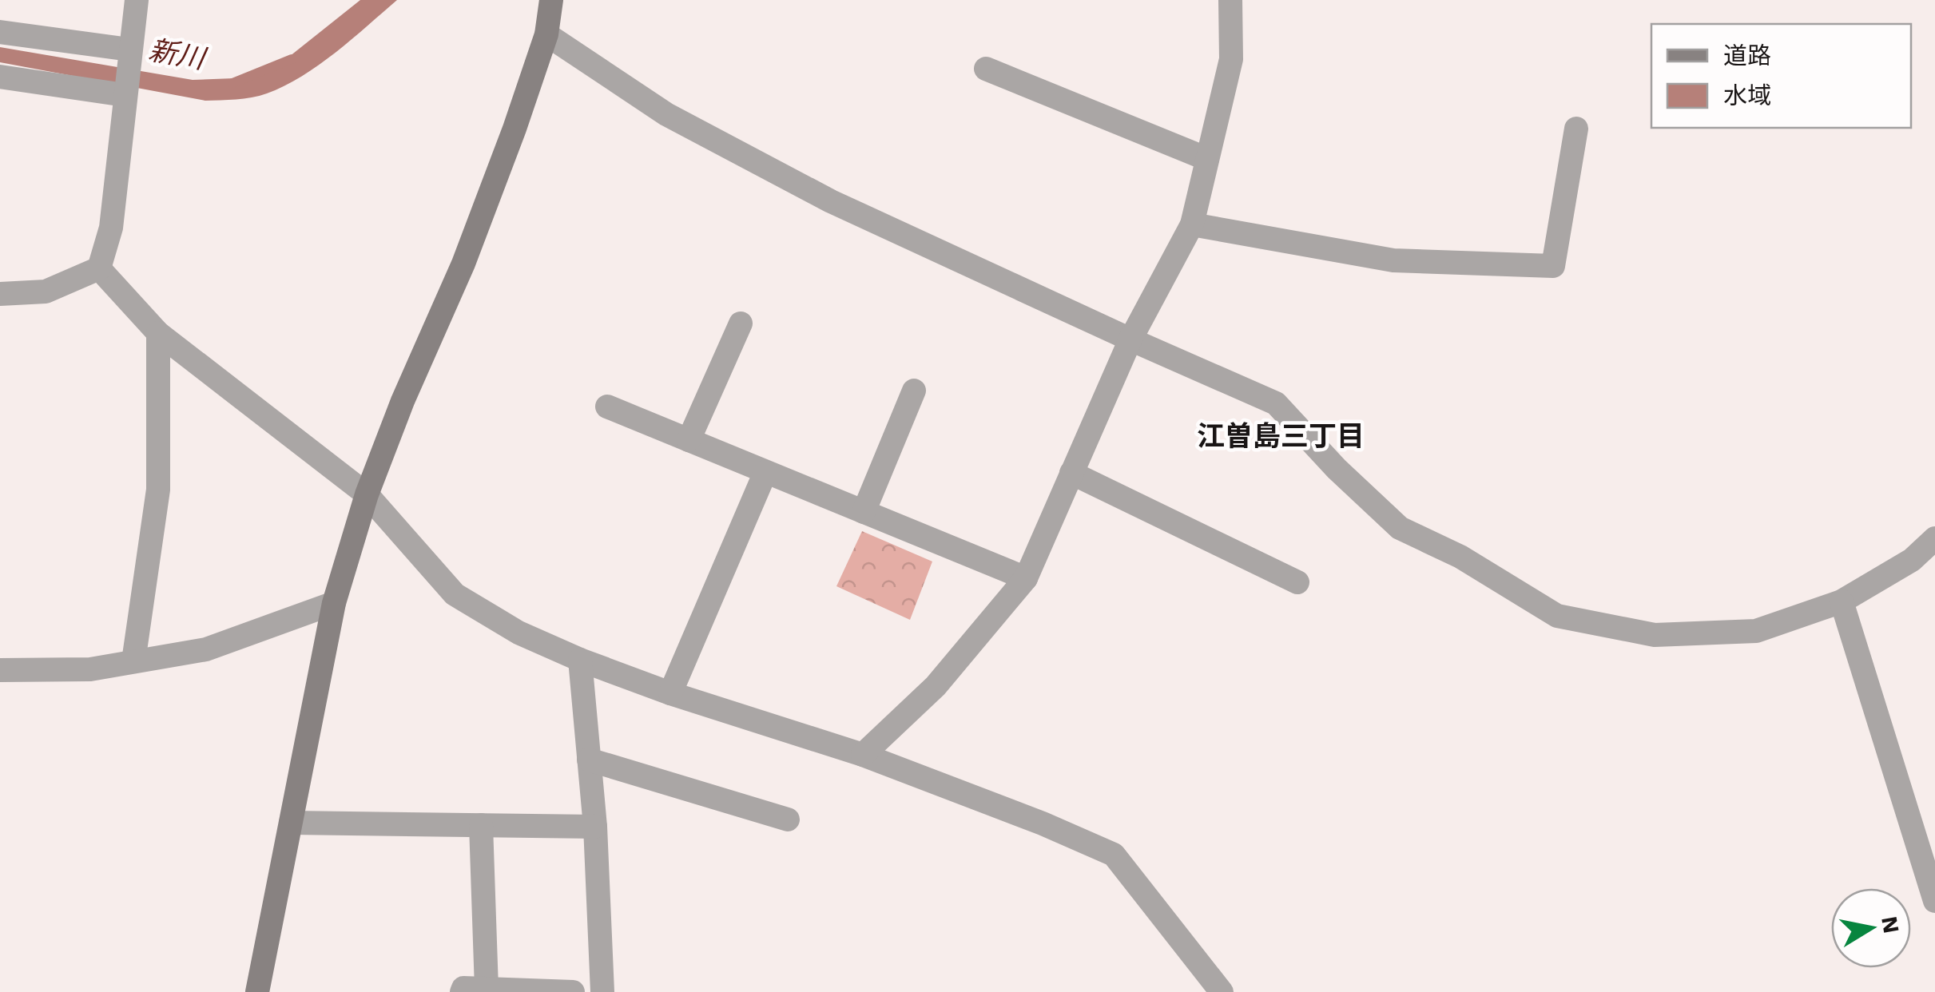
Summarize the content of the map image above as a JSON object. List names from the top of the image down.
{
  "districts": ["江曽島三丁目"],
  "water": ["新川"],
  "legend": ["道路", "水域"],
  "north": "right"
}
